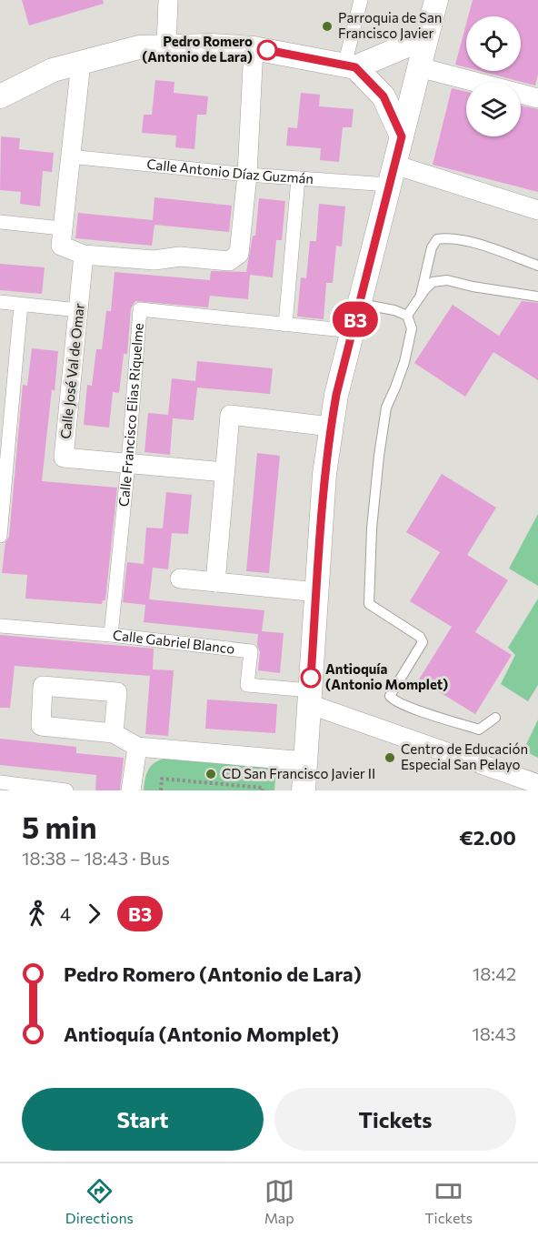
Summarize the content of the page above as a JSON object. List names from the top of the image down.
{
  "streets": {
    "street": [
      "Calle Antonio Díaz Guzmán",
      "Calle José Val de Omar",
      "Calle Francisco Elias Riquelme",
      "Calle Gabriel Blanco"
    ]
  },
  "crossings": [
    ["Calle José Val de Omar", "Calle Francisco Elias Riquelme"],
    ["Calle Francisco Elias Riquelme", "Calle Gabriel Blanco"]
  ],
  "places": [
    "Parroquia de San Francisco Javier",
    "Pedro Romero (Antonio de Lara)",
    "Antioquía (Antonio Momplet)",
    "Centro de Educación Especial San Pelayo",
    "CD San Francisco Javier II"
  ],
  "lines": ["bus line B3"],
  "page": {
    "on_map": "B3",
    "heading": ["5 min", "18:38 – 18:43 · Bus", "€2.00"],
    "legs": ["4", "B3"],
    "list": [
      {
        "name": "Pedro Romero (Antonio de Lara)",
        "value": "18:42"
      },
      {
        "name": "Antioquía (Antonio Momplet)",
        "value": "18:43"
      }
    ],
    "buttons": ["Start", "Tickets"],
    "tabs": ["Directions", "Map", "Tickets"]
  }
}
